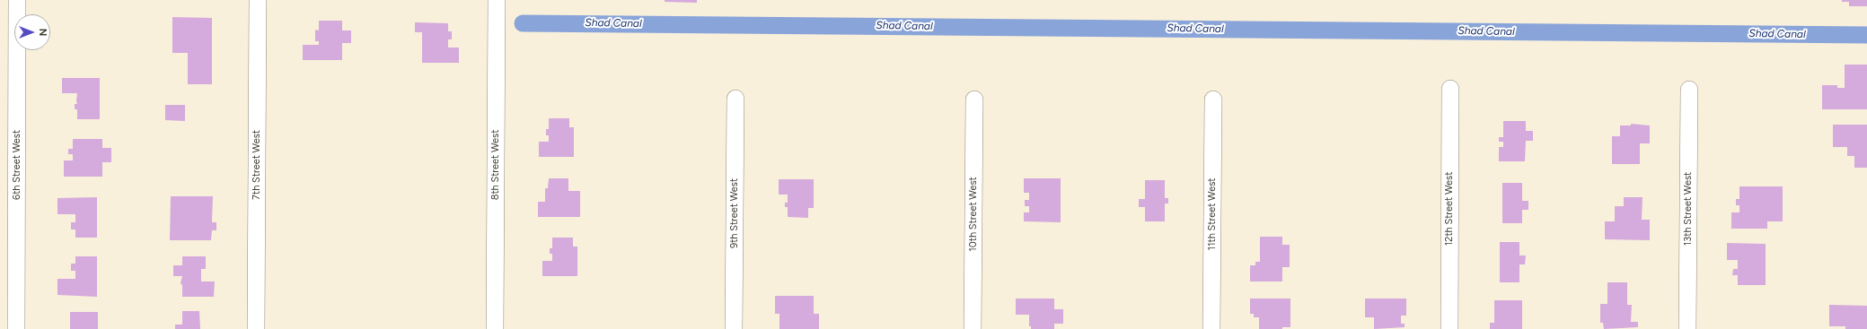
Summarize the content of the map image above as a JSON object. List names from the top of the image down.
{
  "streets": {
    "street": [
      "6th Street West",
      "7th Street West",
      "8th Street West",
      "12th Street West",
      "13th Street West",
      "9th Street West",
      "10th Street West",
      "11th Street West"
    ]
  },
  "water": ["Shad Canal"],
  "north": "right"
}
